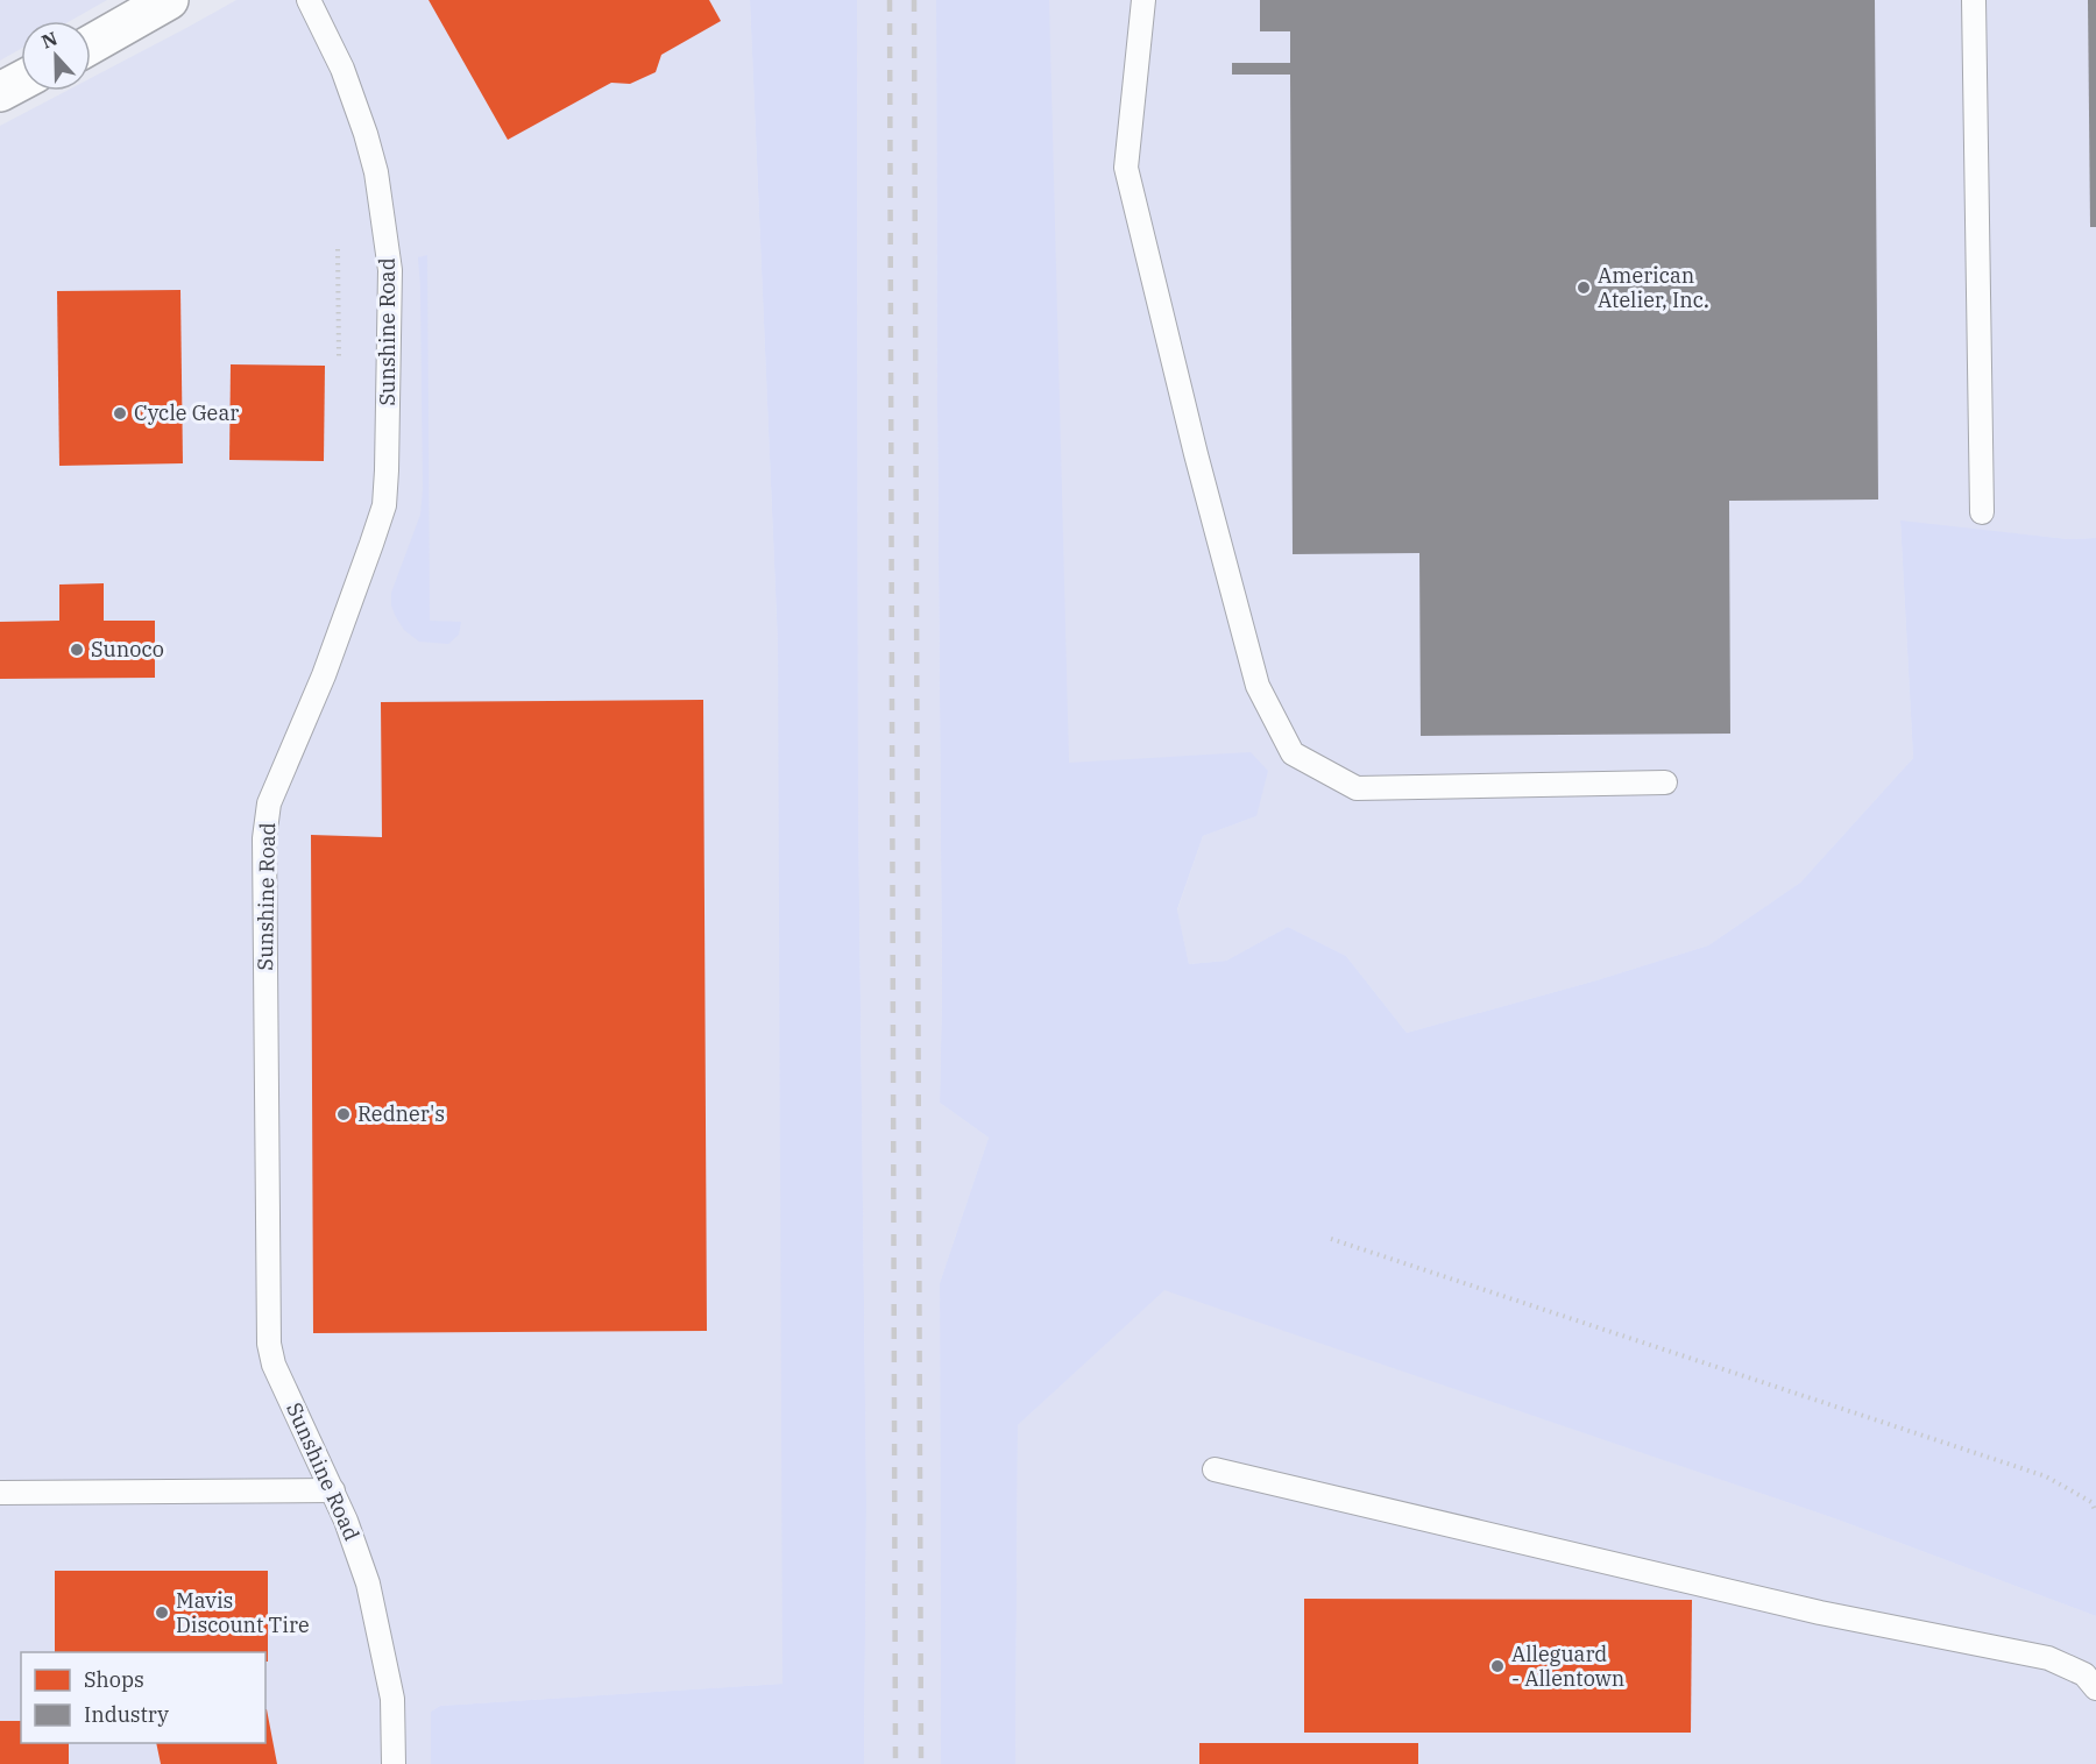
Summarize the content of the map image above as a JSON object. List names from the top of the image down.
{
  "streets": {
    "lane": ["Sunshine Road"]
  },
  "places": [
    "American Atelier, Inc.",
    "Cycle Gear",
    "Sunoco",
    "Redner's",
    "Mavis Discount Tire",
    "Alleguard - Allentown"
  ],
  "legend": ["Shops", "Industry"],
  "north": "top"
}
